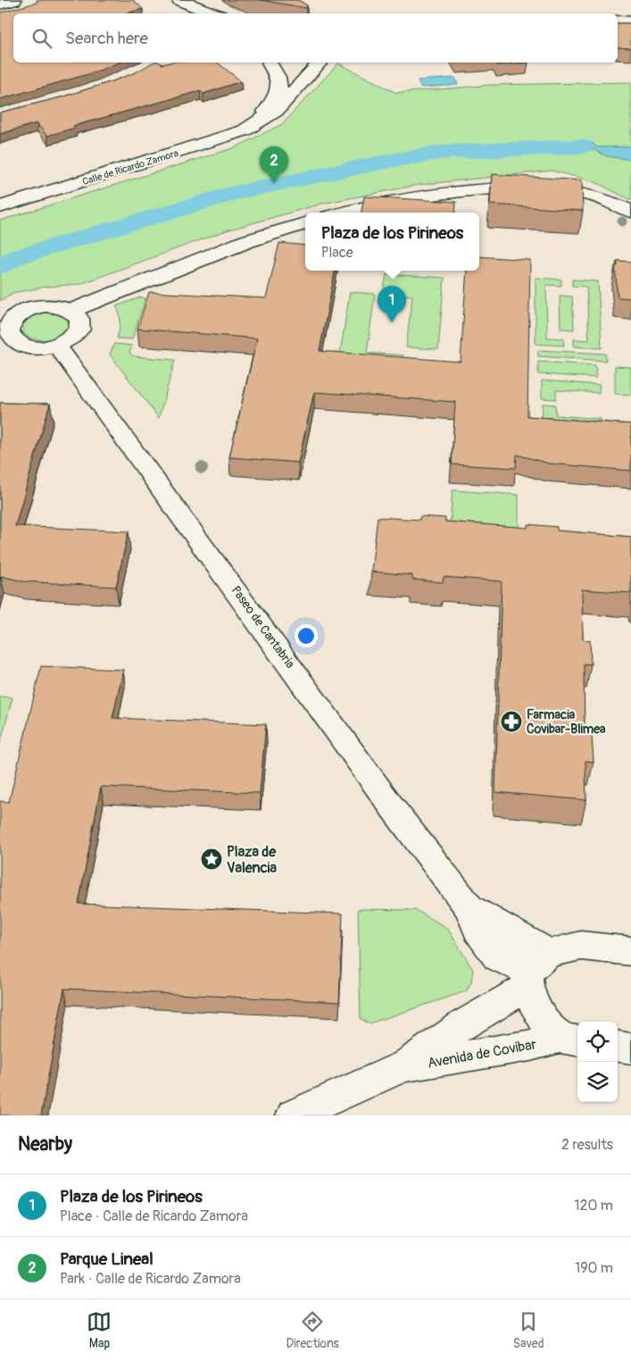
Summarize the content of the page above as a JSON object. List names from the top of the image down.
{
  "streets": {
    "street": ["Calle de Ricardo Zamora", "Paseo de Cantabria", "Avenida de Covibar"]
  },
  "crossings": [
    ["Paseo de Cantabria", "Avenida de Covibar"]
  ],
  "places": {
    "pharmacy": ["Farmacia Covibar-Blimea"],
    "place": ["Plaza de Valencia"]
  },
  "page": {
    "search": "Search here",
    "pins": ["2", "1"],
    "popup": ["Plaza de los Pirineos", "Place"],
    "heading": ["Nearby", "2 results"],
    "list": [
      {
        "mark": "1",
        "name": "Plaza de los Pirineos",
        "note": "Place · Calle de Ricardo Zamora",
        "value": "120 m"
      },
      {
        "mark": "2",
        "name": "Parque Lineal",
        "note": "Park · Calle de Ricardo Zamora",
        "value": "190 m"
      }
    ],
    "nav": ["Map", "Directions", "Saved"]
  }
}
